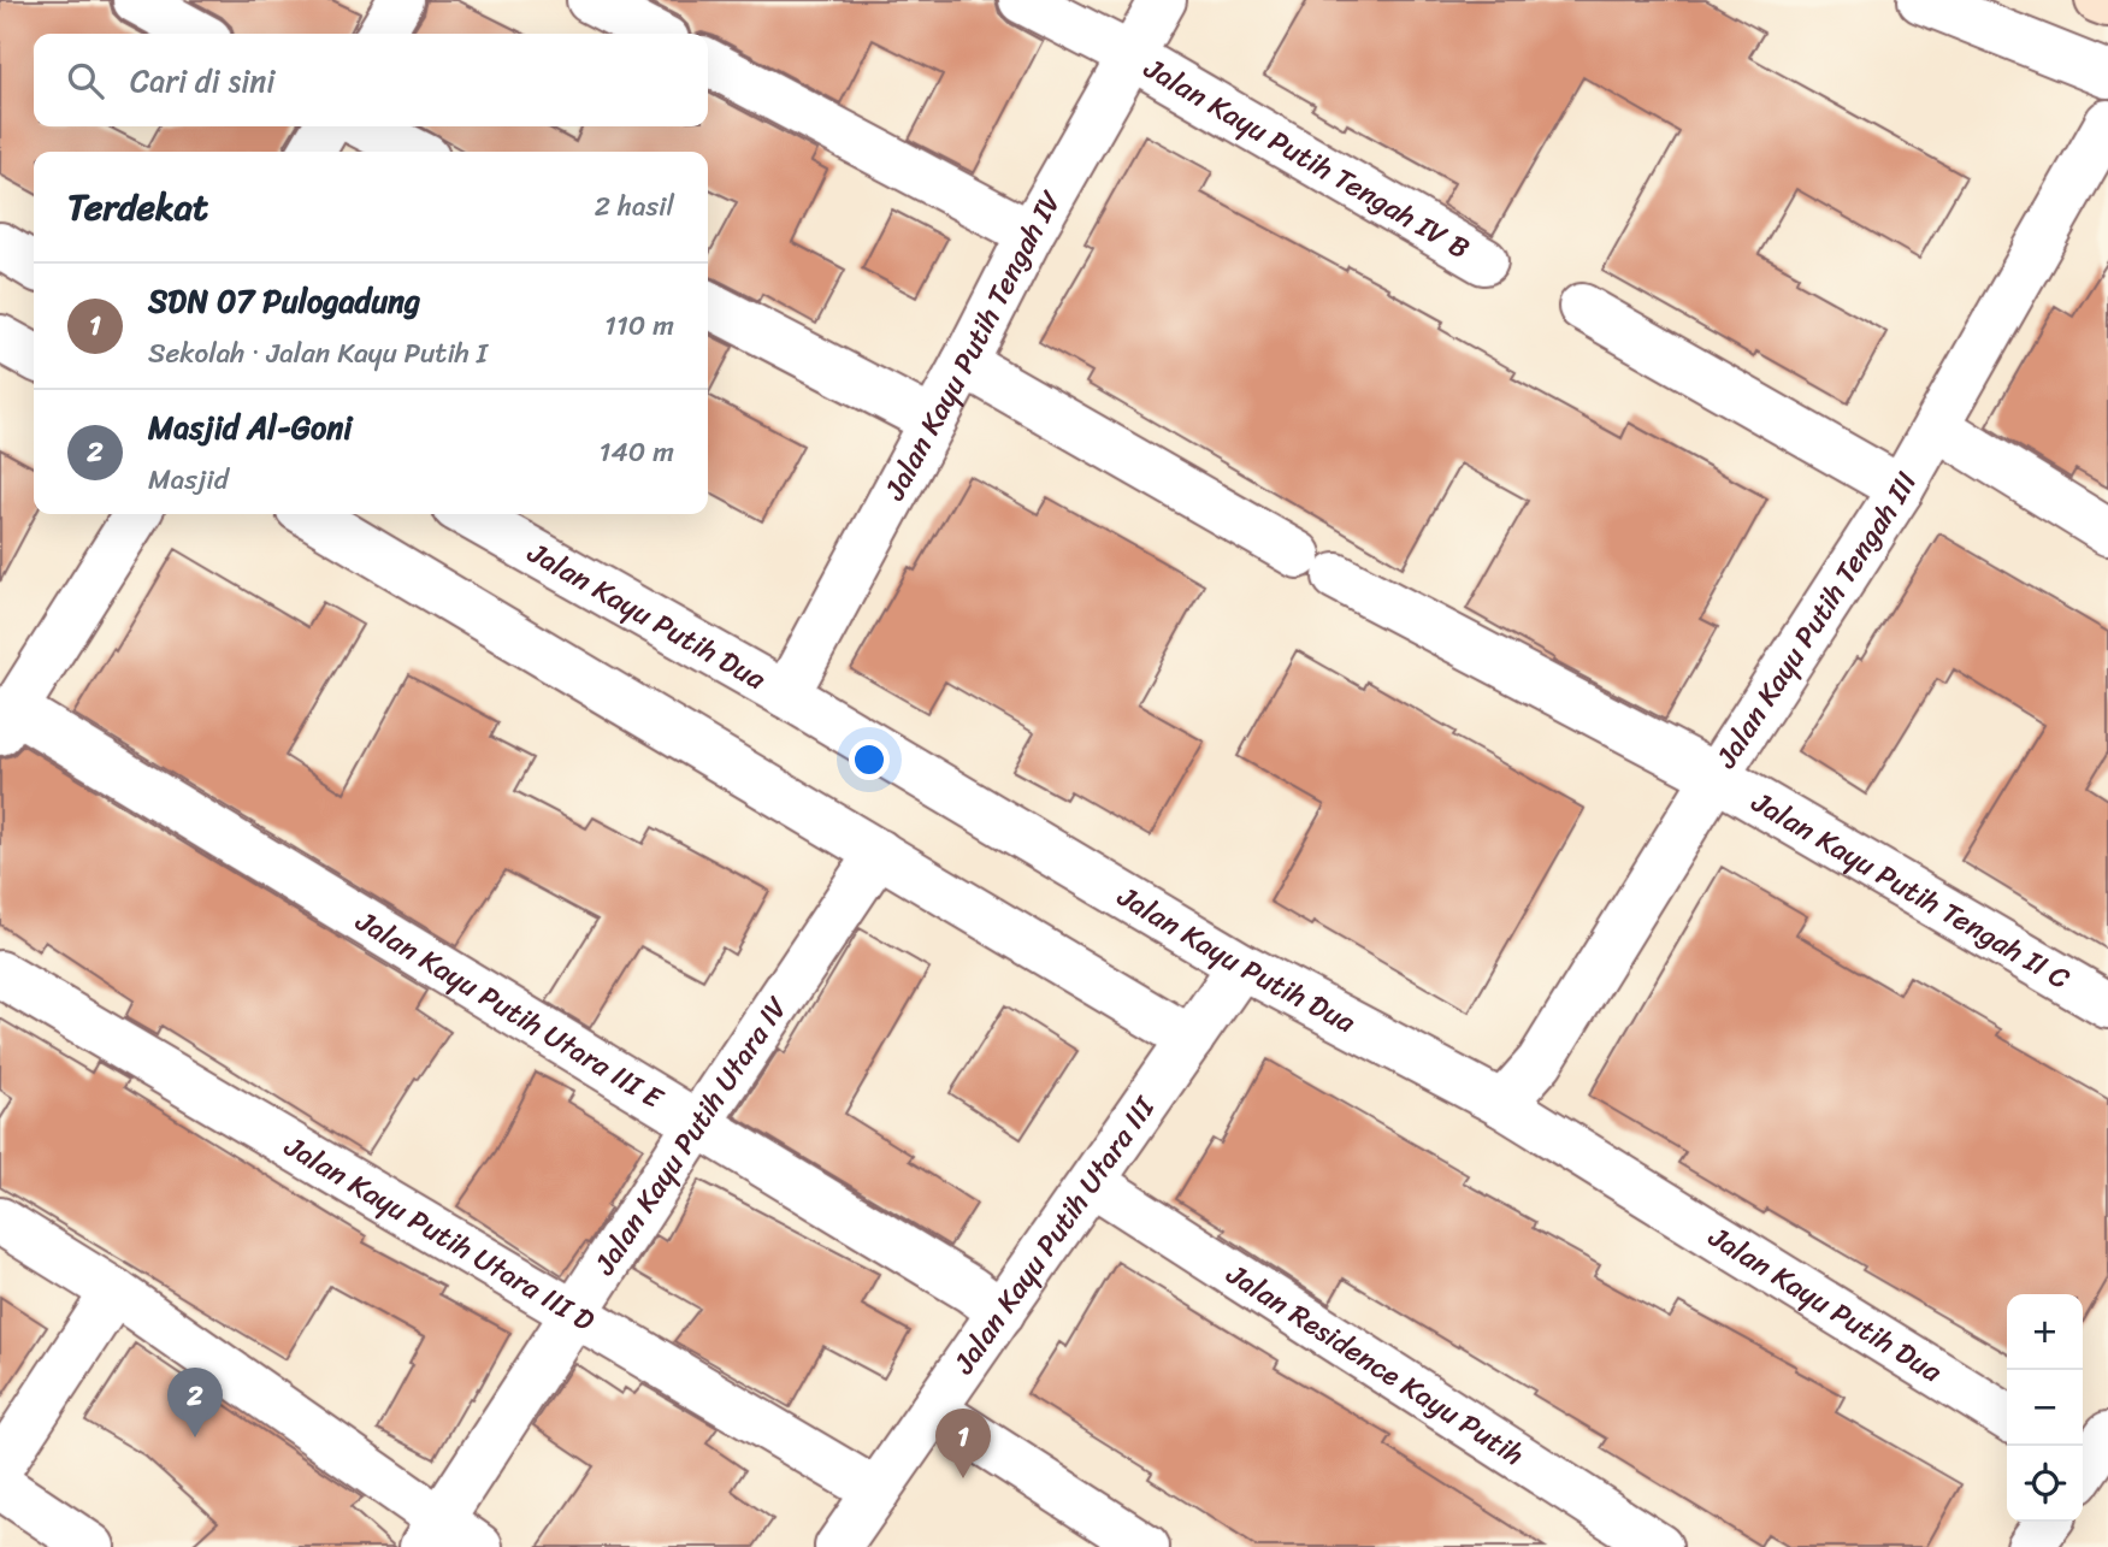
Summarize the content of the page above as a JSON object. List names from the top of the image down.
{
  "streets": {
    "street": [
      "Jalan Kayu Putih Tengah IV B",
      "Jalan Kayu Putih Tengah IV",
      "Jalan Kayu Putih Dua",
      "Jalan Kayu Putih Tengah III",
      "Jalan Kayu Putih Tengah II C",
      "Jalan Kayu Putih Utara III E",
      "Jalan Kayu Putih Utara IV",
      "Jalan Kayu Putih Utara III D",
      "Jalan Kayu Putih Utara III",
      "Jalan Residence Kayu Putih"
    ]
  },
  "crossings": [
    ["Jalan Kayu Putih Tengah IV B", "Jalan Kayu Putih Tengah IV"],
    ["Jalan Kayu Putih Tengah IV", "Jalan Kayu Putih Dua"],
    ["Jalan Kayu Putih Tengah IV", "Jalan Kayu Putih Tengah II C"],
    ["Jalan Kayu Putih Dua", "Jalan Kayu Putih Tengah III"],
    ["Jalan Kayu Putih Dua", "Jalan Kayu Putih Utara III"],
    ["Jalan Kayu Putih Tengah III", "Jalan Kayu Putih Tengah II C"],
    ["Jalan Kayu Putih Utara III E", "Jalan Kayu Putih Utara IV"],
    ["Jalan Kayu Putih Utara III E", "Jalan Kayu Putih Utara III"],
    ["Jalan Kayu Putih Utara IV", "Jalan Kayu Putih Utara III D"],
    ["Jalan Kayu Putih Utara III D", "Jalan Kayu Putih Utara III"],
    ["Jalan Kayu Putih Utara III", "Jalan Residence Kayu Putih"]
  ],
  "page": {
    "search": "Cari di sini",
    "heading": ["Terdekat", "2 hasil"],
    "list": [
      {
        "mark": "1",
        "name": "SDN 07 Pulogadung",
        "note": "Sekolah · Jalan Kayu Putih I",
        "value": "110 m"
      },
      {
        "mark": "2",
        "name": "Masjid Al-Goni",
        "note": "Masjid",
        "value": "140 m"
      }
    ],
    "map_buttons": ["+", "−"],
    "pins": ["2", "1"]
  }
}
